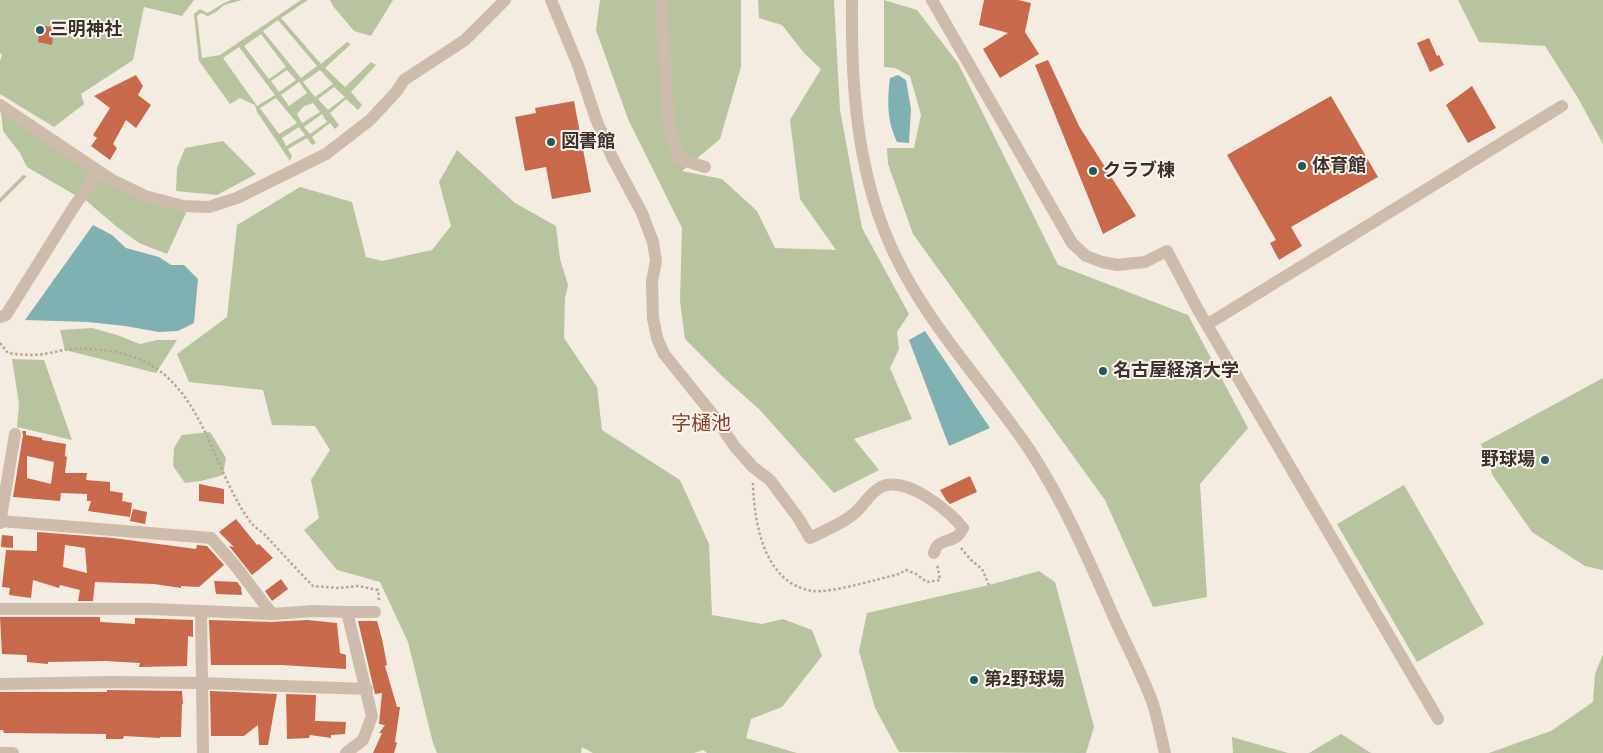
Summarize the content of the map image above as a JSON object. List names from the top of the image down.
{
  "districts": ["字樋池"],
  "places": [
    "三明神社",
    "図書館",
    "体育館",
    "クラブ棟",
    "名古屋経済大学",
    "野球場",
    "第2野球場"
  ]
}
